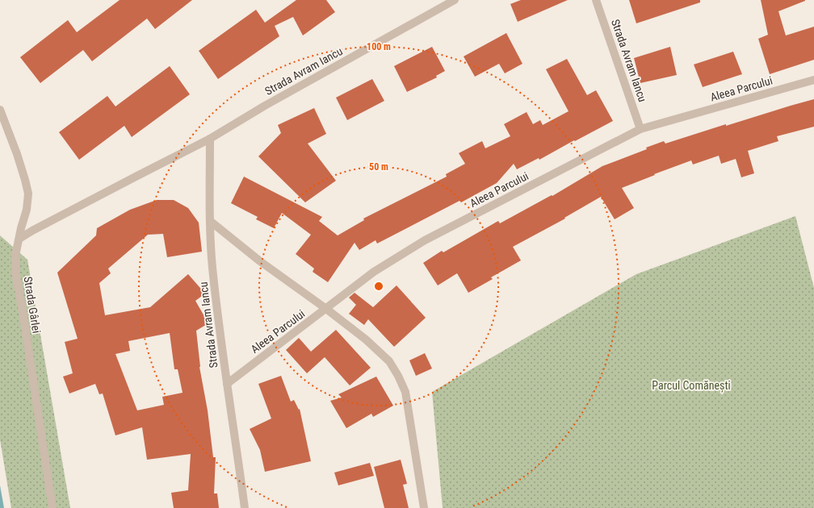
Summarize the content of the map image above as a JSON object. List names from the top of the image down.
{
  "streets": {
    "street": ["Strada Avram Iancu", "Aleea Parcului", "Strada Gârlei"]
  },
  "crossings": [
    ["Strada Avram Iancu", "Aleea Parcului"],
    ["Strada Avram Iancu", "Strada Gârlei"]
  ],
  "parks": ["Parcul Comănești"],
  "rings": ["100 m", "50 m"]
}
